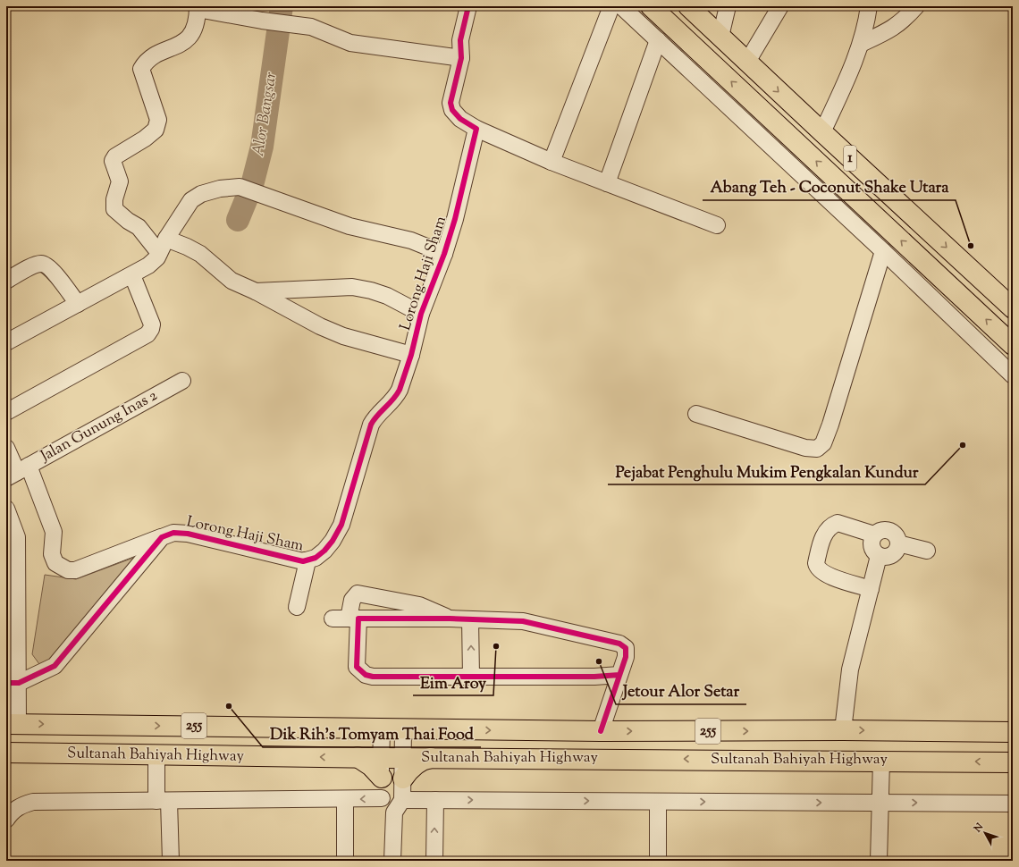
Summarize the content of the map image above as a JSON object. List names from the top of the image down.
{
  "streets": {
    "main road": ["1", "255", "Sultanah Bahiyah Highway"],
    "street": ["Lorong Haji Sham", "Jalan Gunung Inas 2"]
  },
  "crossings": [
    ["Lorong Haji Sham", "Jalan Gunung Inas 2"]
  ],
  "water": ["Alor Bangsar"],
  "places": [
    "Abang Teh - Coconut Shake Utara",
    "Pejabat Penghulu Mukim Pengkalan Kundur",
    "Eim Aroy",
    "Jetour Alor Setar",
    "Dik Rih's Tomyam Thai Food"
  ],
  "north": "top left"
}
